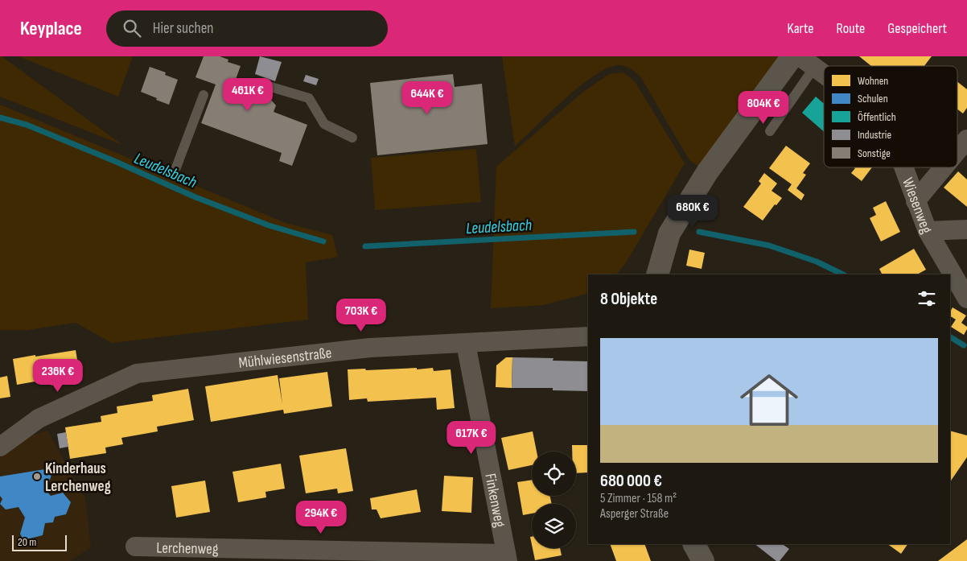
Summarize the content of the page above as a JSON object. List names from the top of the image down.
{
  "streets": {
    "street": [
      "Wiesenweg",
      "Mühlwiesenstraße",
      "Finkenweg",
      "Lerchenweg"
    ]
  },
  "crossings": [
    ["Mühlwiesenstraße", "Finkenweg"],
    ["Finkenweg", "Lerchenweg"]
  ],
  "water": ["Leudelsbach"],
  "places": ["Kinderhaus Lerchenweg"],
  "legend": [
    "Wohnen",
    "Schulen",
    "Öffentlich",
    "Industrie",
    "Sonstige"
  ],
  "scale_bar": "20 m",
  "page": {
    "header": "Keyplace",
    "search": "Hier suchen",
    "nav": ["Karte", "Route", "Gespeichert"],
    "price": [
      "461K €",
      "644K €",
      "804K €",
      "680K €",
      "703K €",
      "236K €",
      "617K €",
      "294K €"
    ],
    "heading": "8 Objekte",
    "list": [
      {
        "name": "680 000 €",
        "note": "5 Zimmer · 158 m² · Asperger Straße"
      }
    ],
    "scale": "20 m"
  }
}
